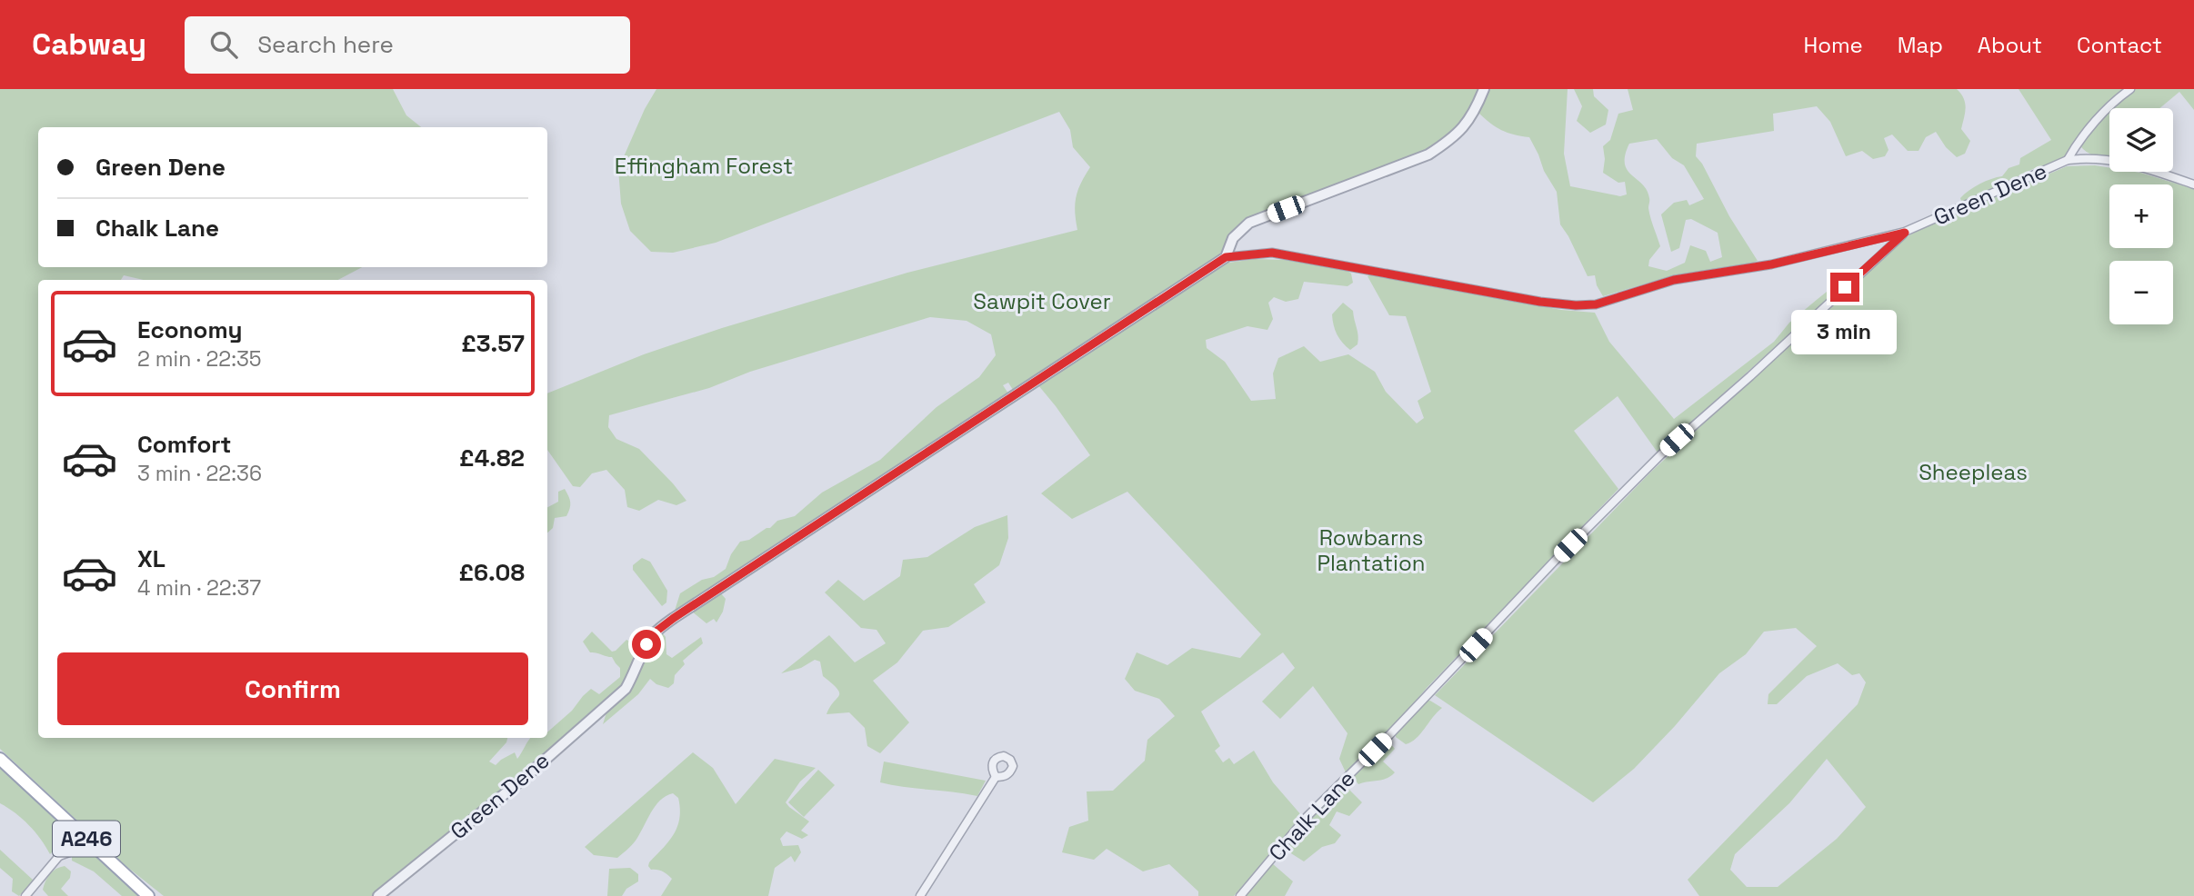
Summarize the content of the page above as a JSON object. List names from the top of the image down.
{
  "streets": {
    "main road": ["A246"],
    "street": ["Green Dene", "Chalk Lane"]
  },
  "crossings": [
    ["Green Dene", "Chalk Lane"]
  ],
  "parks": [
    "Effingham Forest",
    "Sawpit Cover",
    "Sheepleas",
    "Rowbarns Plantation"
  ],
  "page": {
    "header": "Cabway",
    "search": "Search here",
    "nav": [
      "Home",
      "Map",
      "About",
      "Contact"
    ],
    "map_buttons": ["+", "−"],
    "banner": ["Green Dene", "Chalk Lane"],
    "list": [
      {
        "name": "Economy",
        "note": "2 min · 22:35",
        "value": "£3.57"
      },
      {
        "name": "Comfort",
        "note": "3 min · 22:36",
        "value": "£4.82"
      },
      {
        "name": "XL",
        "note": "4 min · 22:37",
        "value": "£6.08"
      }
    ],
    "bubble": "3 min",
    "buttons": "Confirm"
  }
}
